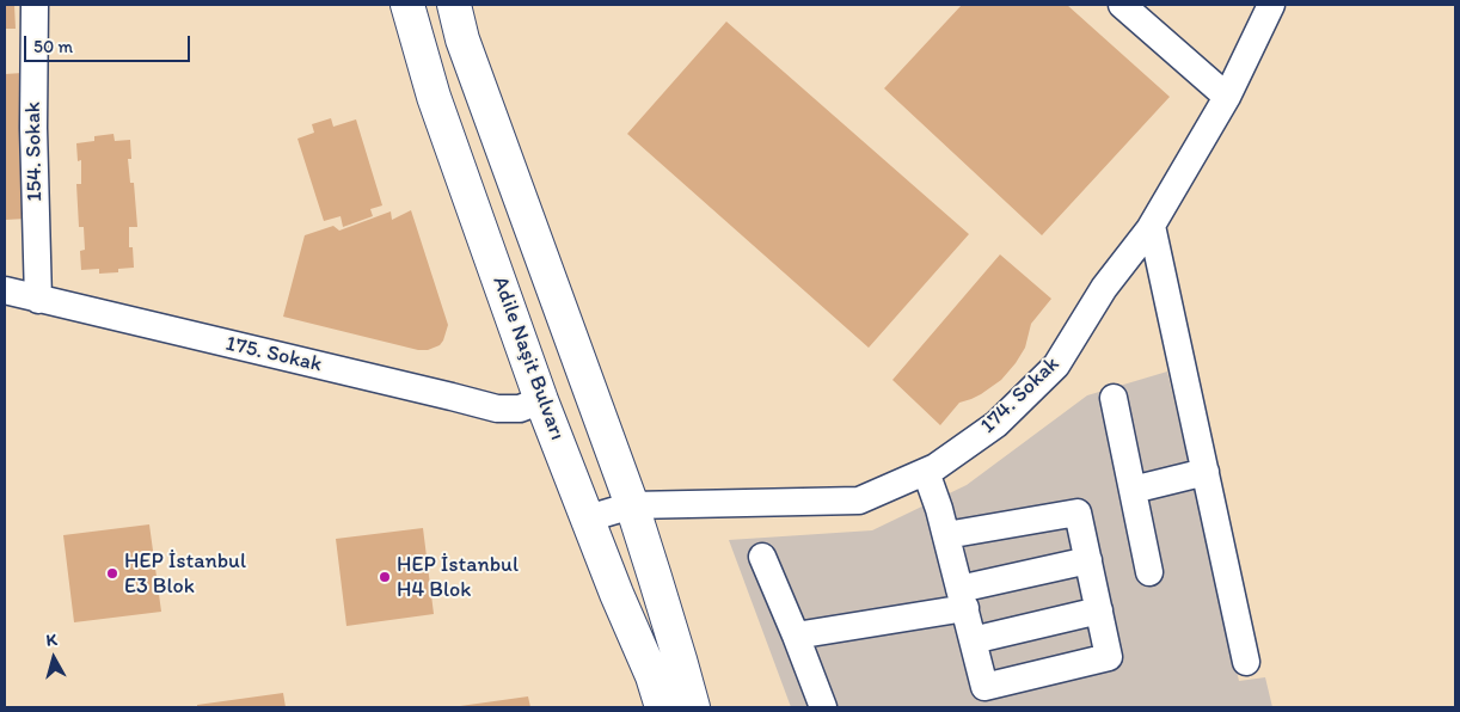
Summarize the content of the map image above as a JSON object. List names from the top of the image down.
{
  "streets": {
    "main road": ["Adile Naşit Bulvarı"],
    "street": ["154. Sokak", "175. Sokak", "174. Sokak"]
  },
  "crossings": [
    ["154. Sokak", "175. Sokak"],
    ["175. Sokak", "Adile Naşit Bulvarı"],
    ["Adile Naşit Bulvarı", "174. Sokak"]
  ],
  "places": ["HEP İstanbul E3 Blok", "HEP İstanbul H4 Blok"],
  "scale_bar": "50 m",
  "north": "top"
}
